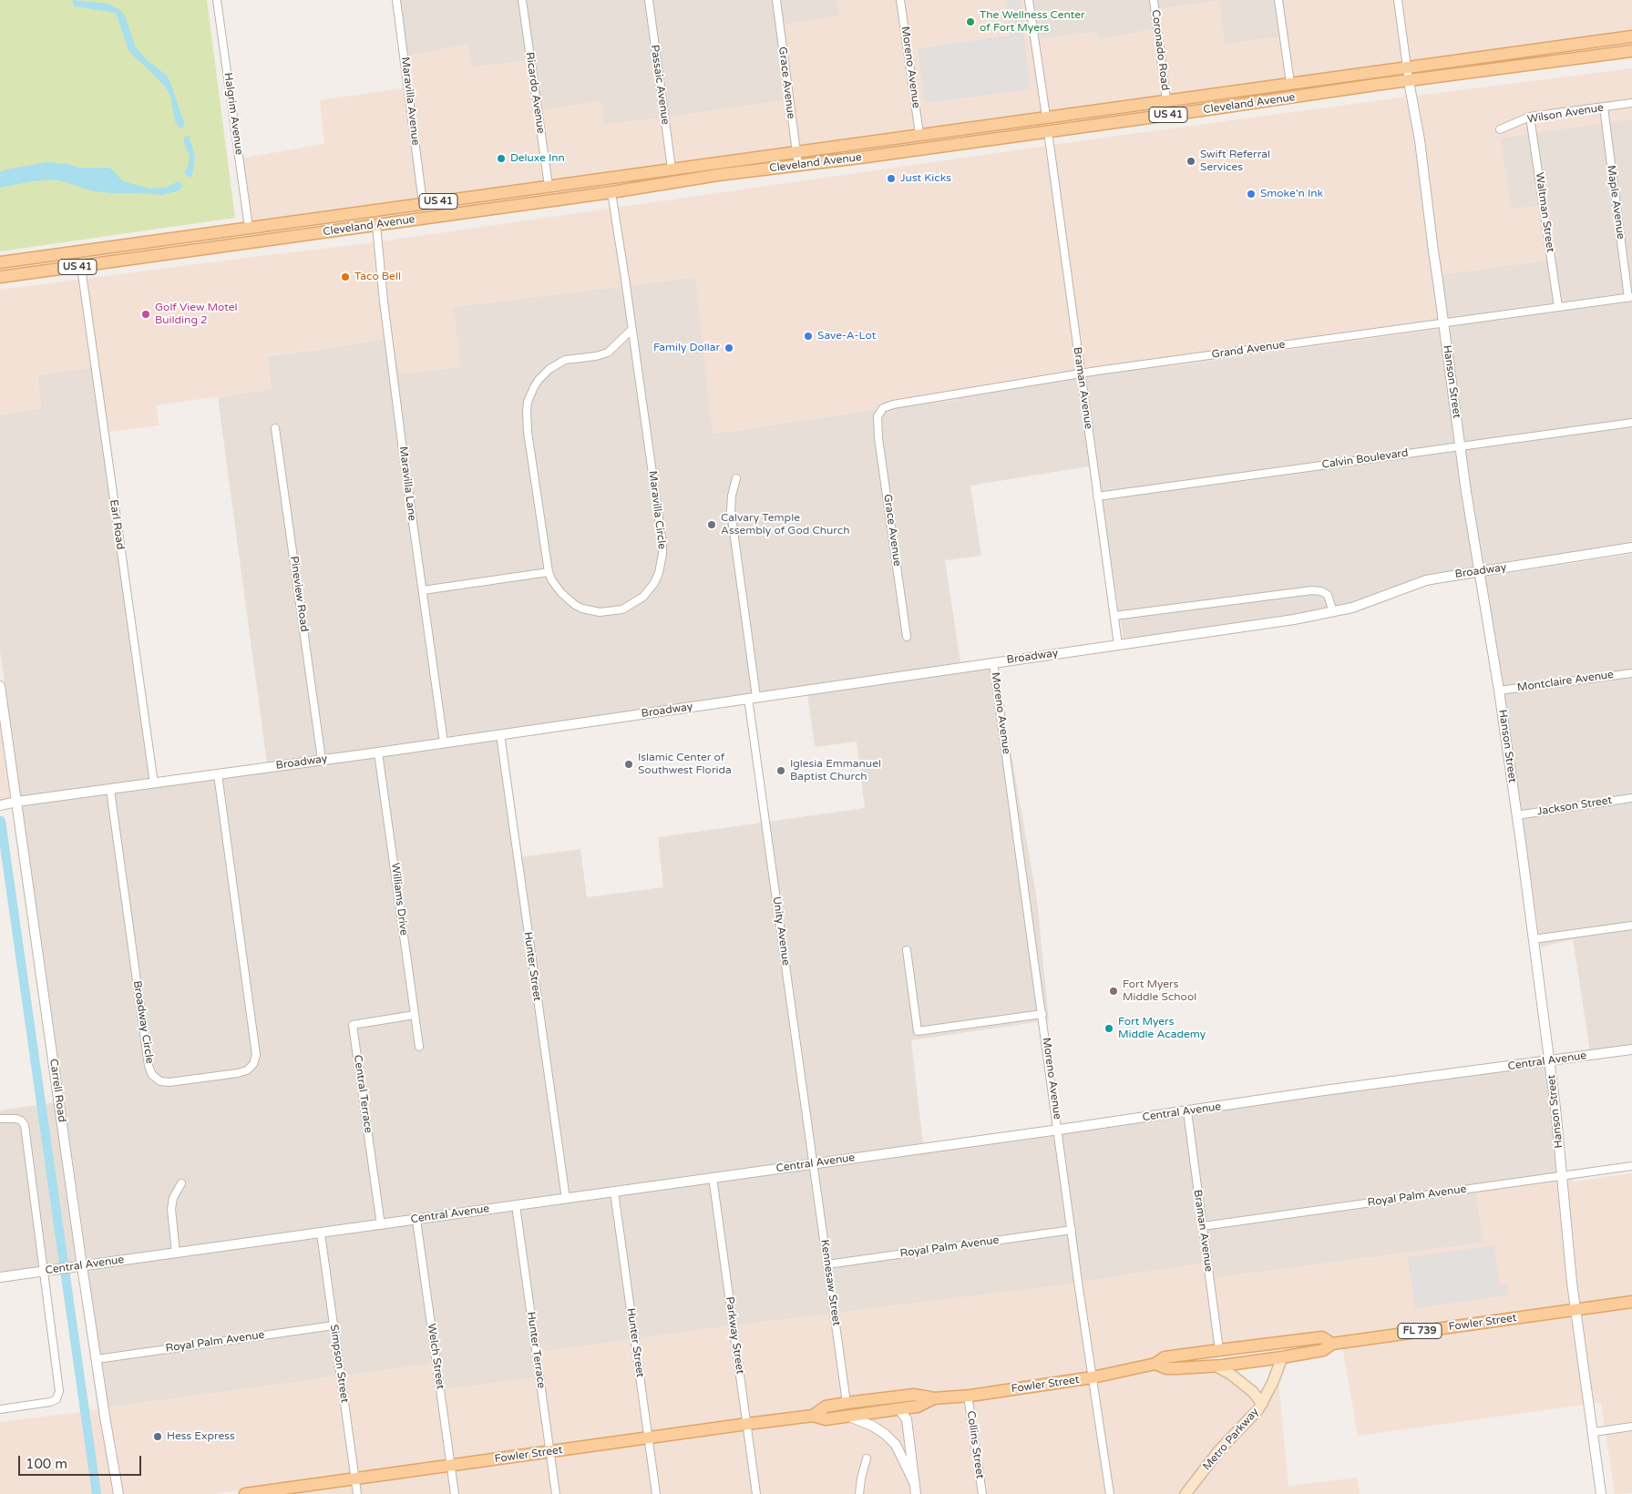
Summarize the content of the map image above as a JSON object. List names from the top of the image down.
{
  "streets": {
    "main road": [
      "Cleveland Avenue",
      "US 41",
      "Fowler Street",
      "FL 739",
      "Metro Parkway"
    ],
    "street": [
      "Coronado Road",
      "Moreno Avenue",
      "Grace Avenue",
      "Passaic Avenue",
      "Ricardo Avenue",
      "Maravilla Avenue",
      "Halgrim Avenue",
      "Wilson Avenue",
      "Maple Avenue",
      "Waltman Street",
      "Grand Avenue",
      "Hanson Street",
      "Braman Avenue",
      "Calvin Boulevard",
      "Maravilla Lane",
      "Maravilla Circle",
      "Earl Road",
      "Broadway",
      "Pineview Road",
      "Montclaire Avenue",
      "Jackson Street",
      "Williams Drive",
      "Unity Avenue",
      "Hunter Street",
      "Broadway Circle",
      "Central Avenue",
      "Carrell Road",
      "Central Terrace",
      "Royal Palm Avenue",
      "Kennesaw Street",
      "Parkway Street",
      "Hunter Terrace",
      "Welch Street",
      "Simpson Street",
      "Collins Street"
    ]
  },
  "crossings": [
    ["Coronado Road", "Cleveland Avenue"],
    ["Moreno Avenue", "Cleveland Avenue"],
    ["Moreno Avenue", "Broadway"],
    ["Moreno Avenue", "Central Avenue"],
    ["Moreno Avenue", "Royal Palm Avenue"],
    ["Moreno Avenue", "Fowler Street"],
    ["Grace Avenue", "Cleveland Avenue"],
    ["Grace Avenue", "Grand Avenue"],
    ["Passaic Avenue", "Cleveland Avenue"],
    ["Ricardo Avenue", "Cleveland Avenue"],
    ["Maravilla Avenue", "Cleveland Avenue"],
    ["Cleveland Avenue", "Halgrim Avenue"],
    ["Cleveland Avenue", "Hanson Street"],
    ["Cleveland Avenue", "Braman Avenue"],
    ["Cleveland Avenue", "Maravilla Lane"],
    ["Cleveland Avenue", "Maravilla Circle"],
    ["Cleveland Avenue", "Earl Road"],
    ["Wilson Avenue", "Maple Avenue"],
    ["Wilson Avenue", "Waltman Street"],
    ["Maple Avenue", "Grand Avenue"],
    ["Waltman Street", "Grand Avenue"],
    ["Grand Avenue", "Hanson Street"],
    ["Grand Avenue", "Braman Avenue"],
    ["Hanson Street", "Calvin Boulevard"],
    ["Hanson Street", "Broadway"],
    ["Hanson Street", "Montclaire Avenue"],
    ["Hanson Street", "Jackson Street"],
    ["Hanson Street", "Central Avenue"],
    ["Hanson Street", "Royal Palm Avenue"],
    ["Hanson Street", "Fowler Street"],
    ["Braman Avenue", "Calvin Boulevard"],
    ["Braman Avenue", "Broadway"],
    ["Braman Avenue", "Central Avenue"],
    ["Braman Avenue", "Royal Palm Avenue"],
    ["Braman Avenue", "Fowler Street"],
    ["Maravilla Lane", "Broadway"],
    ["Earl Road", "Broadway"],
    ["Broadway", "Pineview Road"],
    ["Broadway", "Williams Drive"],
    ["Broadway", "Unity Avenue"],
    ["Broadway", "Hunter Street"],
    ["Broadway", "Broadway Circle"],
    ["Broadway", "Carrell Road"],
    ["Williams Drive", "Central Terrace"],
    ["Unity Avenue", "Central Avenue"],
    ["Unity Avenue", "Kennesaw Street"],
    ["Hunter Street", "Central Avenue"],
    ["Hunter Street", "Fowler Street"],
    ["Central Avenue", "Carrell Road"],
    ["Central Avenue", "Central Terrace"],
    ["Central Avenue", "Kennesaw Street"],
    ["Central Avenue", "Parkway Street"],
    ["Central Avenue", "Hunter Terrace"],
    ["Central Avenue", "Welch Street"],
    ["Central Avenue", "Simpson Street"],
    ["Carrell Road", "Royal Palm Avenue"],
    ["Royal Palm Avenue", "Kennesaw Street"],
    ["Royal Palm Avenue", "Simpson Street"],
    ["Kennesaw Street", "Fowler Street"],
    ["Fowler Street", "Parkway Street"],
    ["Fowler Street", "Hunter Terrace"],
    ["Fowler Street", "Welch Street"],
    ["Fowler Street", "Simpson Street"],
    ["Fowler Street", "Metro Parkway"],
    ["Fowler Street", "Collins Street"]
  ],
  "places": [
    "The Wellness Center of Fort Myers",
    "Deluxe Inn",
    "Swift Referral Services",
    "Just Kicks",
    "Smoke’n Ink",
    "Taco Bell",
    "Golf View Motel Building 2",
    "Save-A-Lot",
    "Family Dollar",
    "Calvary Temple Assembly of God Church",
    "Islamic Center of Southwest Florida",
    "Iglesia Emmanuel Baptist Church",
    "Fort Myers Middle School",
    "Fort Myers Middle Academy",
    "Hess Express"
  ],
  "scale_bar": "100 m"
}
